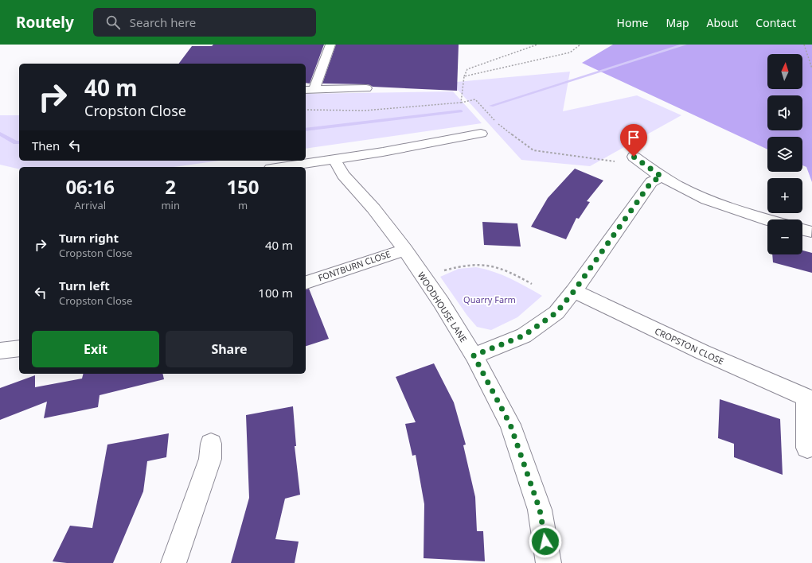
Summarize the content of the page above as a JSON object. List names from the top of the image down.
{
  "streets": {
    "street": ["FONTBURN CLOSE", "WOODHOUSE LANE", "CROPSTON CLOSE"]
  },
  "crossings": [
    ["FONTBURN CLOSE", "WOODHOUSE LANE"]
  ],
  "parks": ["Quarry Farm"],
  "north": "top",
  "page": {
    "header": "Routely",
    "search": "Search here",
    "nav": [
      "Home",
      "Map",
      "About",
      "Contact"
    ],
    "map_buttons": ["+", "−"],
    "turn": ["40 m", "Cropston Close"],
    "then": "Then",
    "eta": [
      "06:16",
      "Arrival",
      "2",
      "min",
      "150",
      "m"
    ],
    "list": [
      {
        "name": "Turn right",
        "note": "Cropston Close",
        "value": "40 m"
      },
      {
        "name": "Turn left",
        "note": "Cropston Close",
        "value": "100 m"
      }
    ],
    "buttons": ["Exit", "Share"]
  }
}
